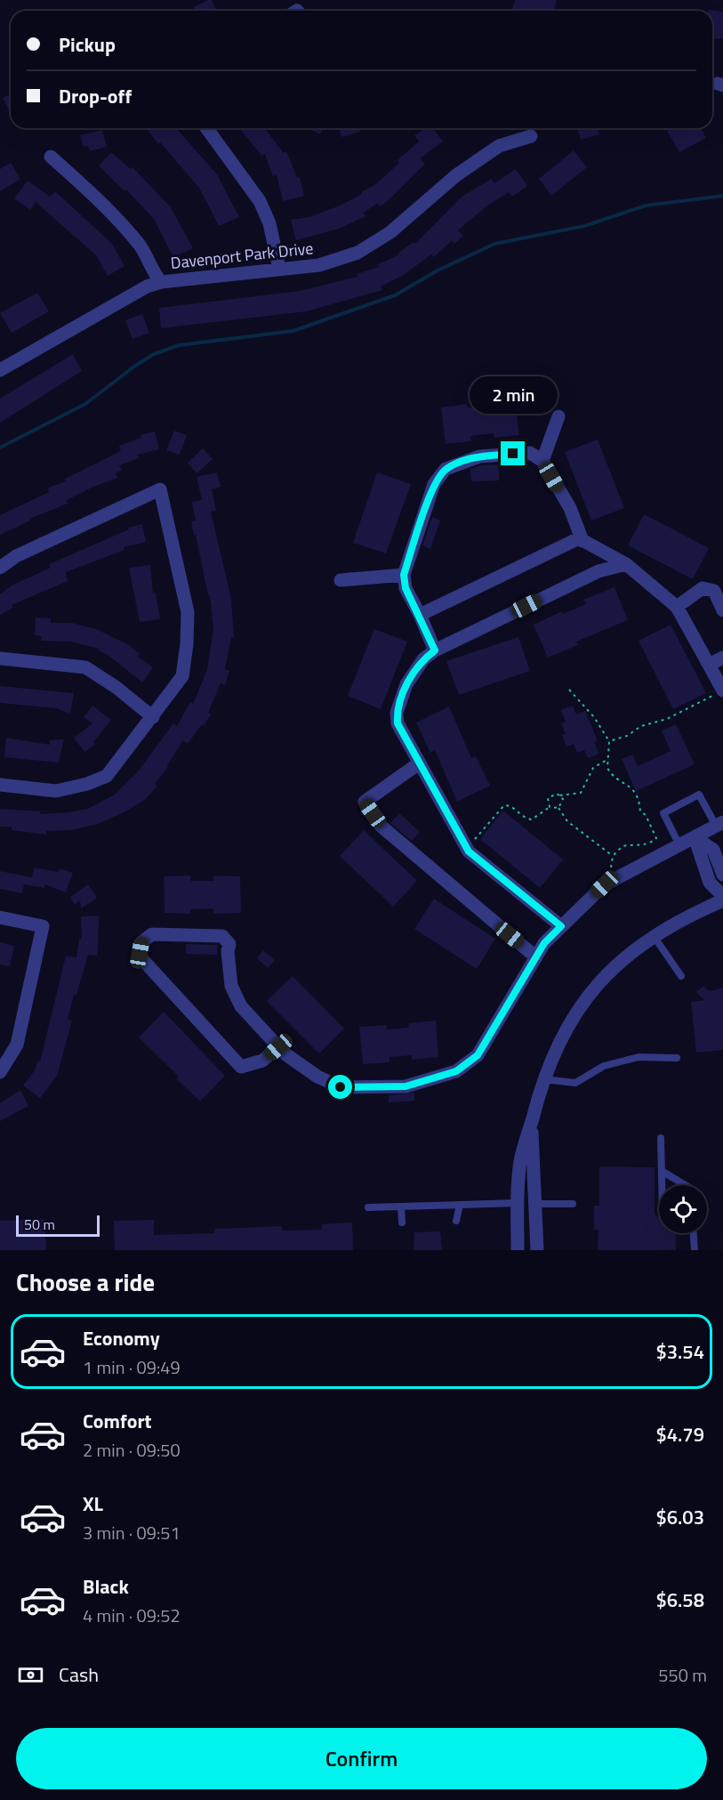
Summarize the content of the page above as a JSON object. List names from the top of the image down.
{
  "streets": {
    "street": ["Davenport Park Drive"]
  },
  "scale_bar": "50 m",
  "page": {
    "banner": ["Pickup", "Drop-off"],
    "bubble": "2 min",
    "scale": "50 m",
    "heading": "Choose a ride",
    "list": [
      {
        "name": "Economy",
        "note": "1 min · 09:49",
        "value": "$3.54"
      },
      {
        "name": "Comfort",
        "note": "2 min · 09:50",
        "value": "$4.79"
      },
      {
        "name": "XL",
        "note": "3 min · 09:51",
        "value": "$6.03"
      },
      {
        "name": "Black",
        "note": "4 min · 09:52",
        "value": "$6.58"
      }
    ],
    "pay": ["Cash", "550 m"],
    "buttons": "Confirm"
  }
}
